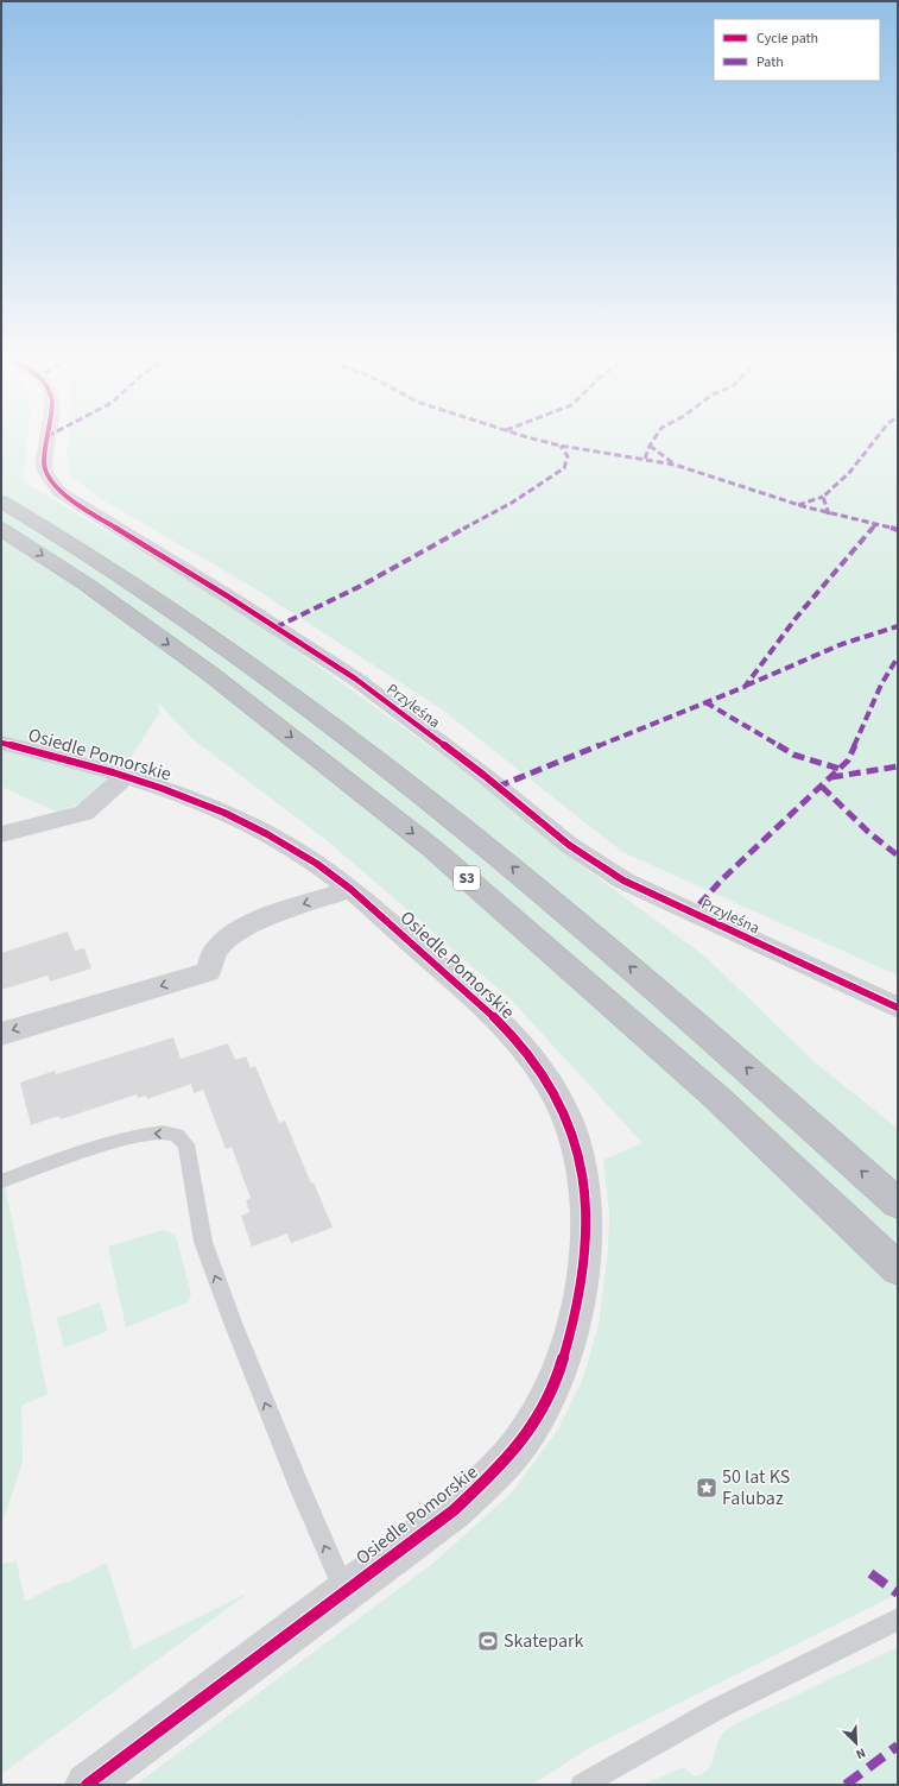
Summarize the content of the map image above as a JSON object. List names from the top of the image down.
{
  "streets": {
    "highway": ["S3"],
    "street": ["Przyleśna", "Osiedle Pomorskie"]
  },
  "places": {
    "place": ["50 lat KS Falubaz"],
    "sports": ["Skatepark"]
  },
  "legend": ["Cycle path", "Path"],
  "north": "bottom right"
}
